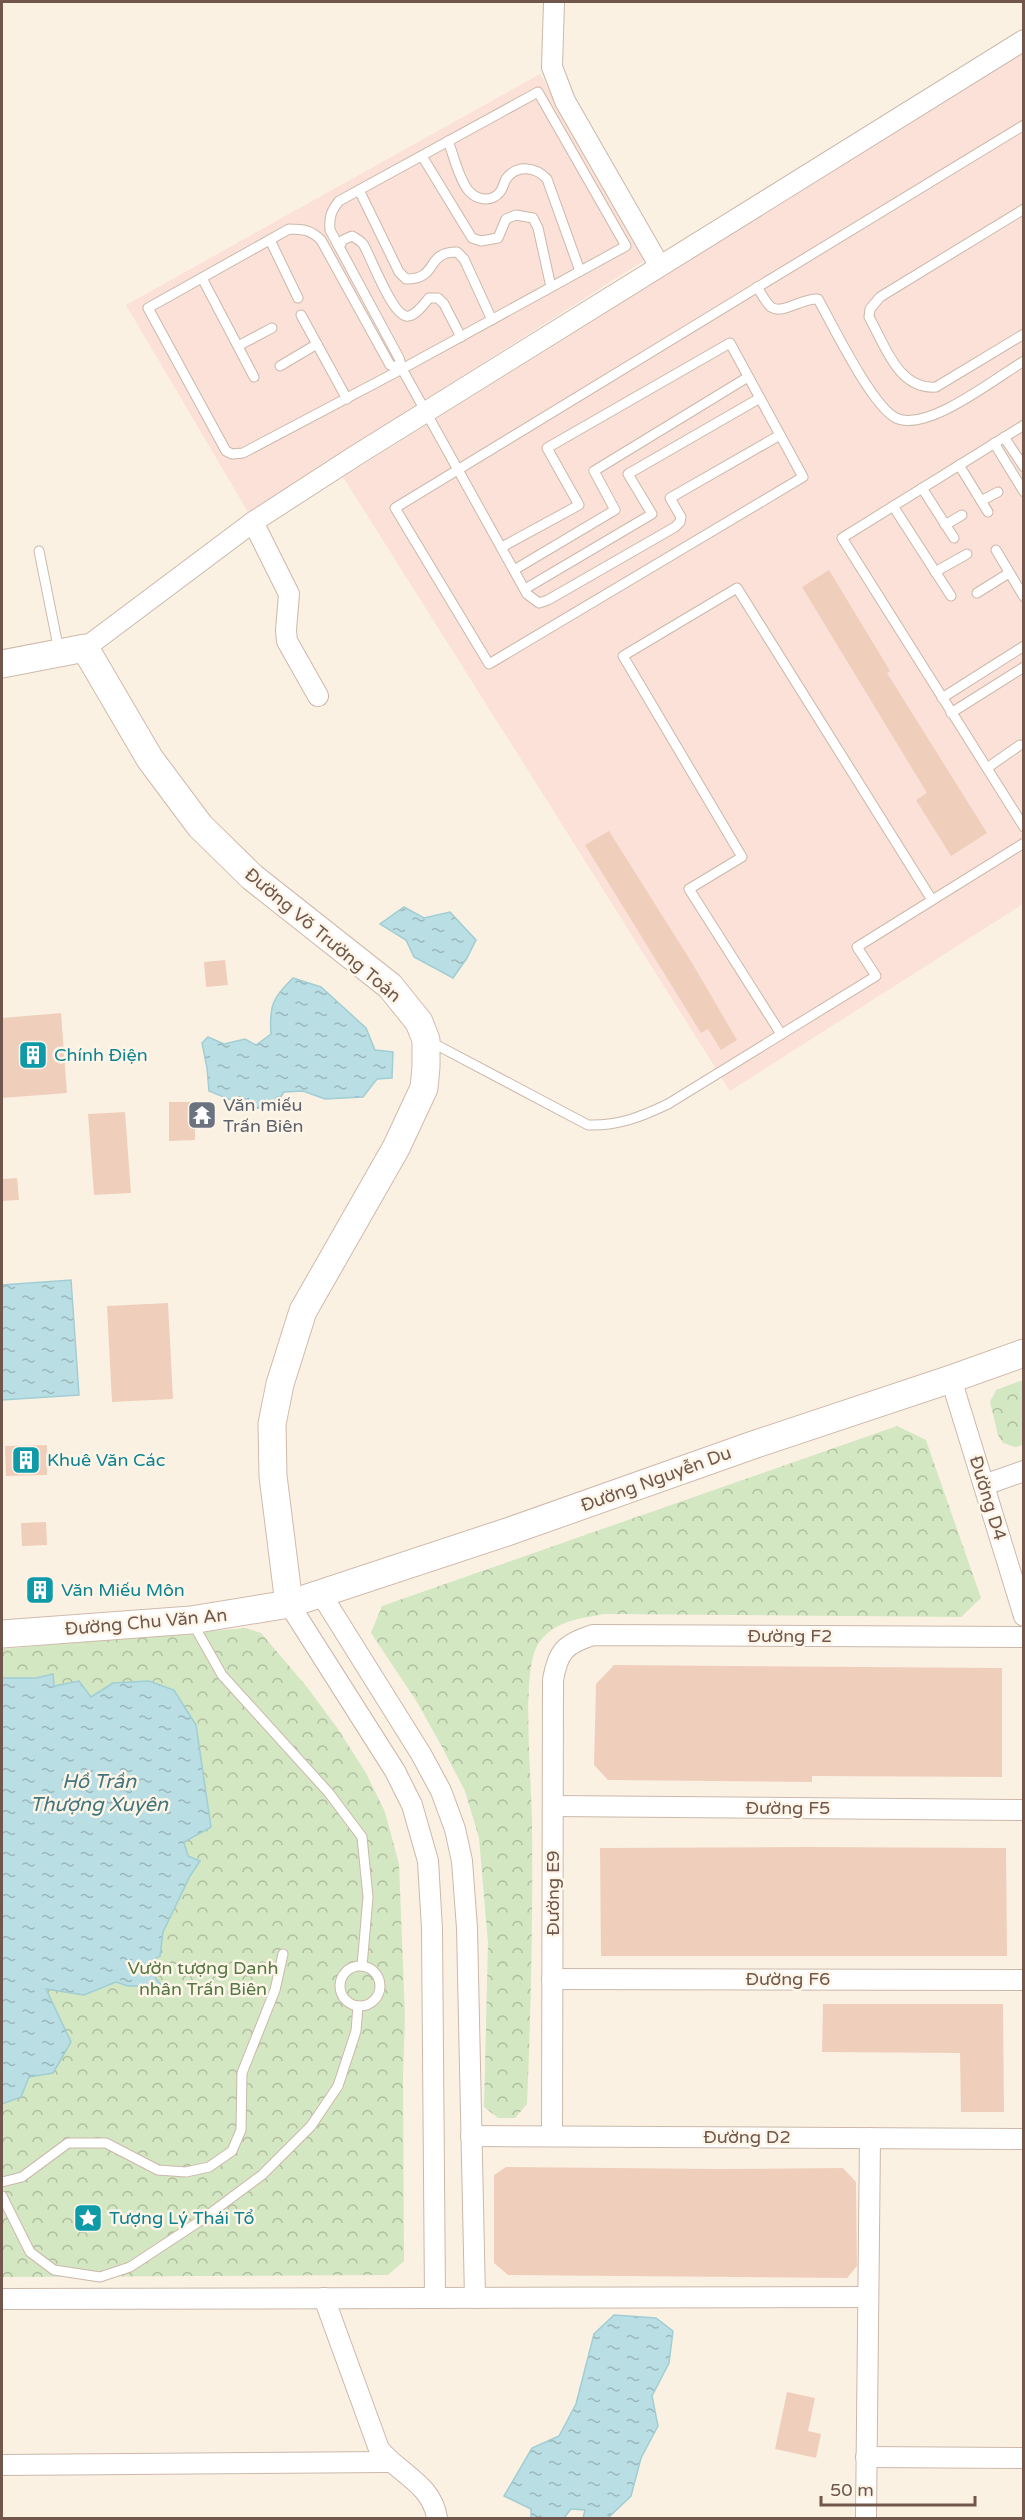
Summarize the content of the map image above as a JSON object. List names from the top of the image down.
{
  "streets": {
    "main road": ["Đường Võ Trường Toản", "Đường Nguyễn Du", "Đường Chu Văn An"],
    "street": [
      "Đường D4",
      "Đường F2",
      "Đường F5",
      "Đường E9",
      "Đường F6",
      "Đường D2"
    ]
  },
  "crossings": [
    ["Đường Võ Trường Toản", "Đường Nguyễn Du"],
    ["Đường Võ Trường Toản", "Đường Chu Văn An"],
    ["Đường Nguyễn Du", "Đường D4"],
    ["Đường Nguyễn Du", "Đường Chu Văn An"],
    ["Đường F2", "Đường E9"],
    ["Đường F5", "Đường E9"],
    ["Đường E9", "Đường F6"],
    ["Đường E9", "Đường D2"]
  ],
  "water": ["Hồ Trần Thượng Xuyên"],
  "parks": ["Vườn tượng Danh nhân Trấn Biên"],
  "places": {
    "building": ["Chính Điện", "Khuê Văn Các", "Văn Miếu Môn"],
    "temple": ["Văn miếu Trấn Biên"],
    "place": ["Tượng Lý Thái Tổ"]
  },
  "scale_bar": "50 m"
}
